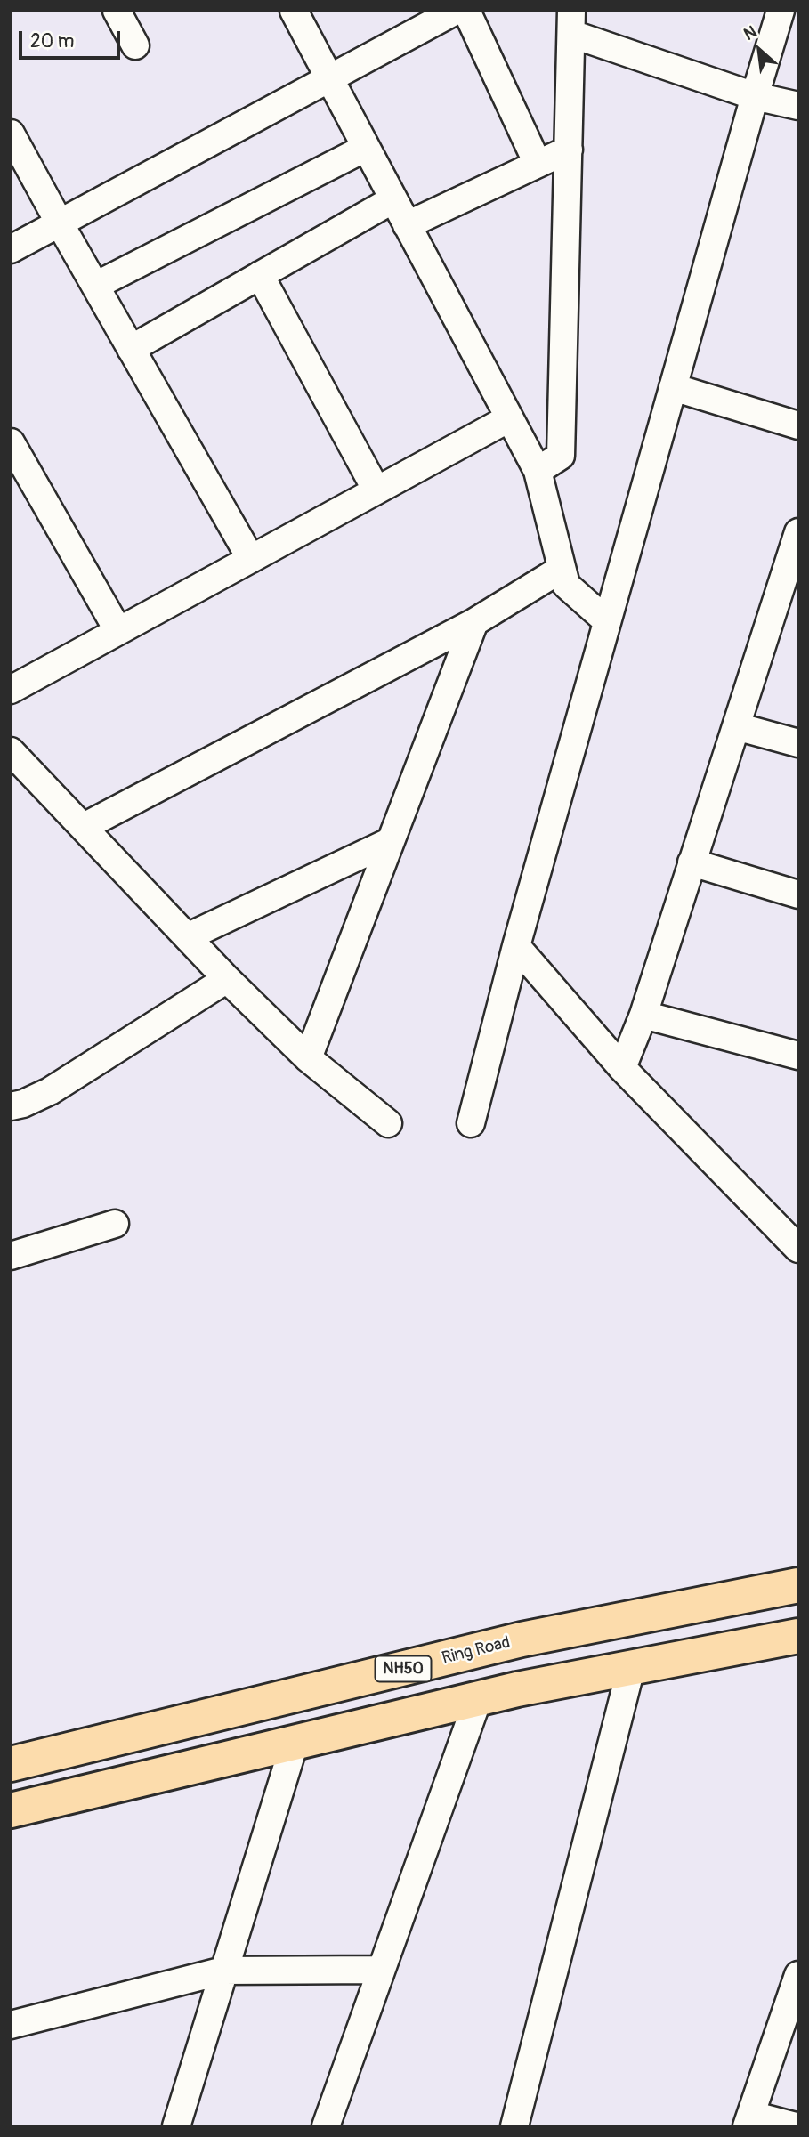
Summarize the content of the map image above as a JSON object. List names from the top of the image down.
{
  "streets": {
    "highway": ["Ring Road", "NH50"]
  },
  "scale_bar": "20 m",
  "north": "top left"
}
